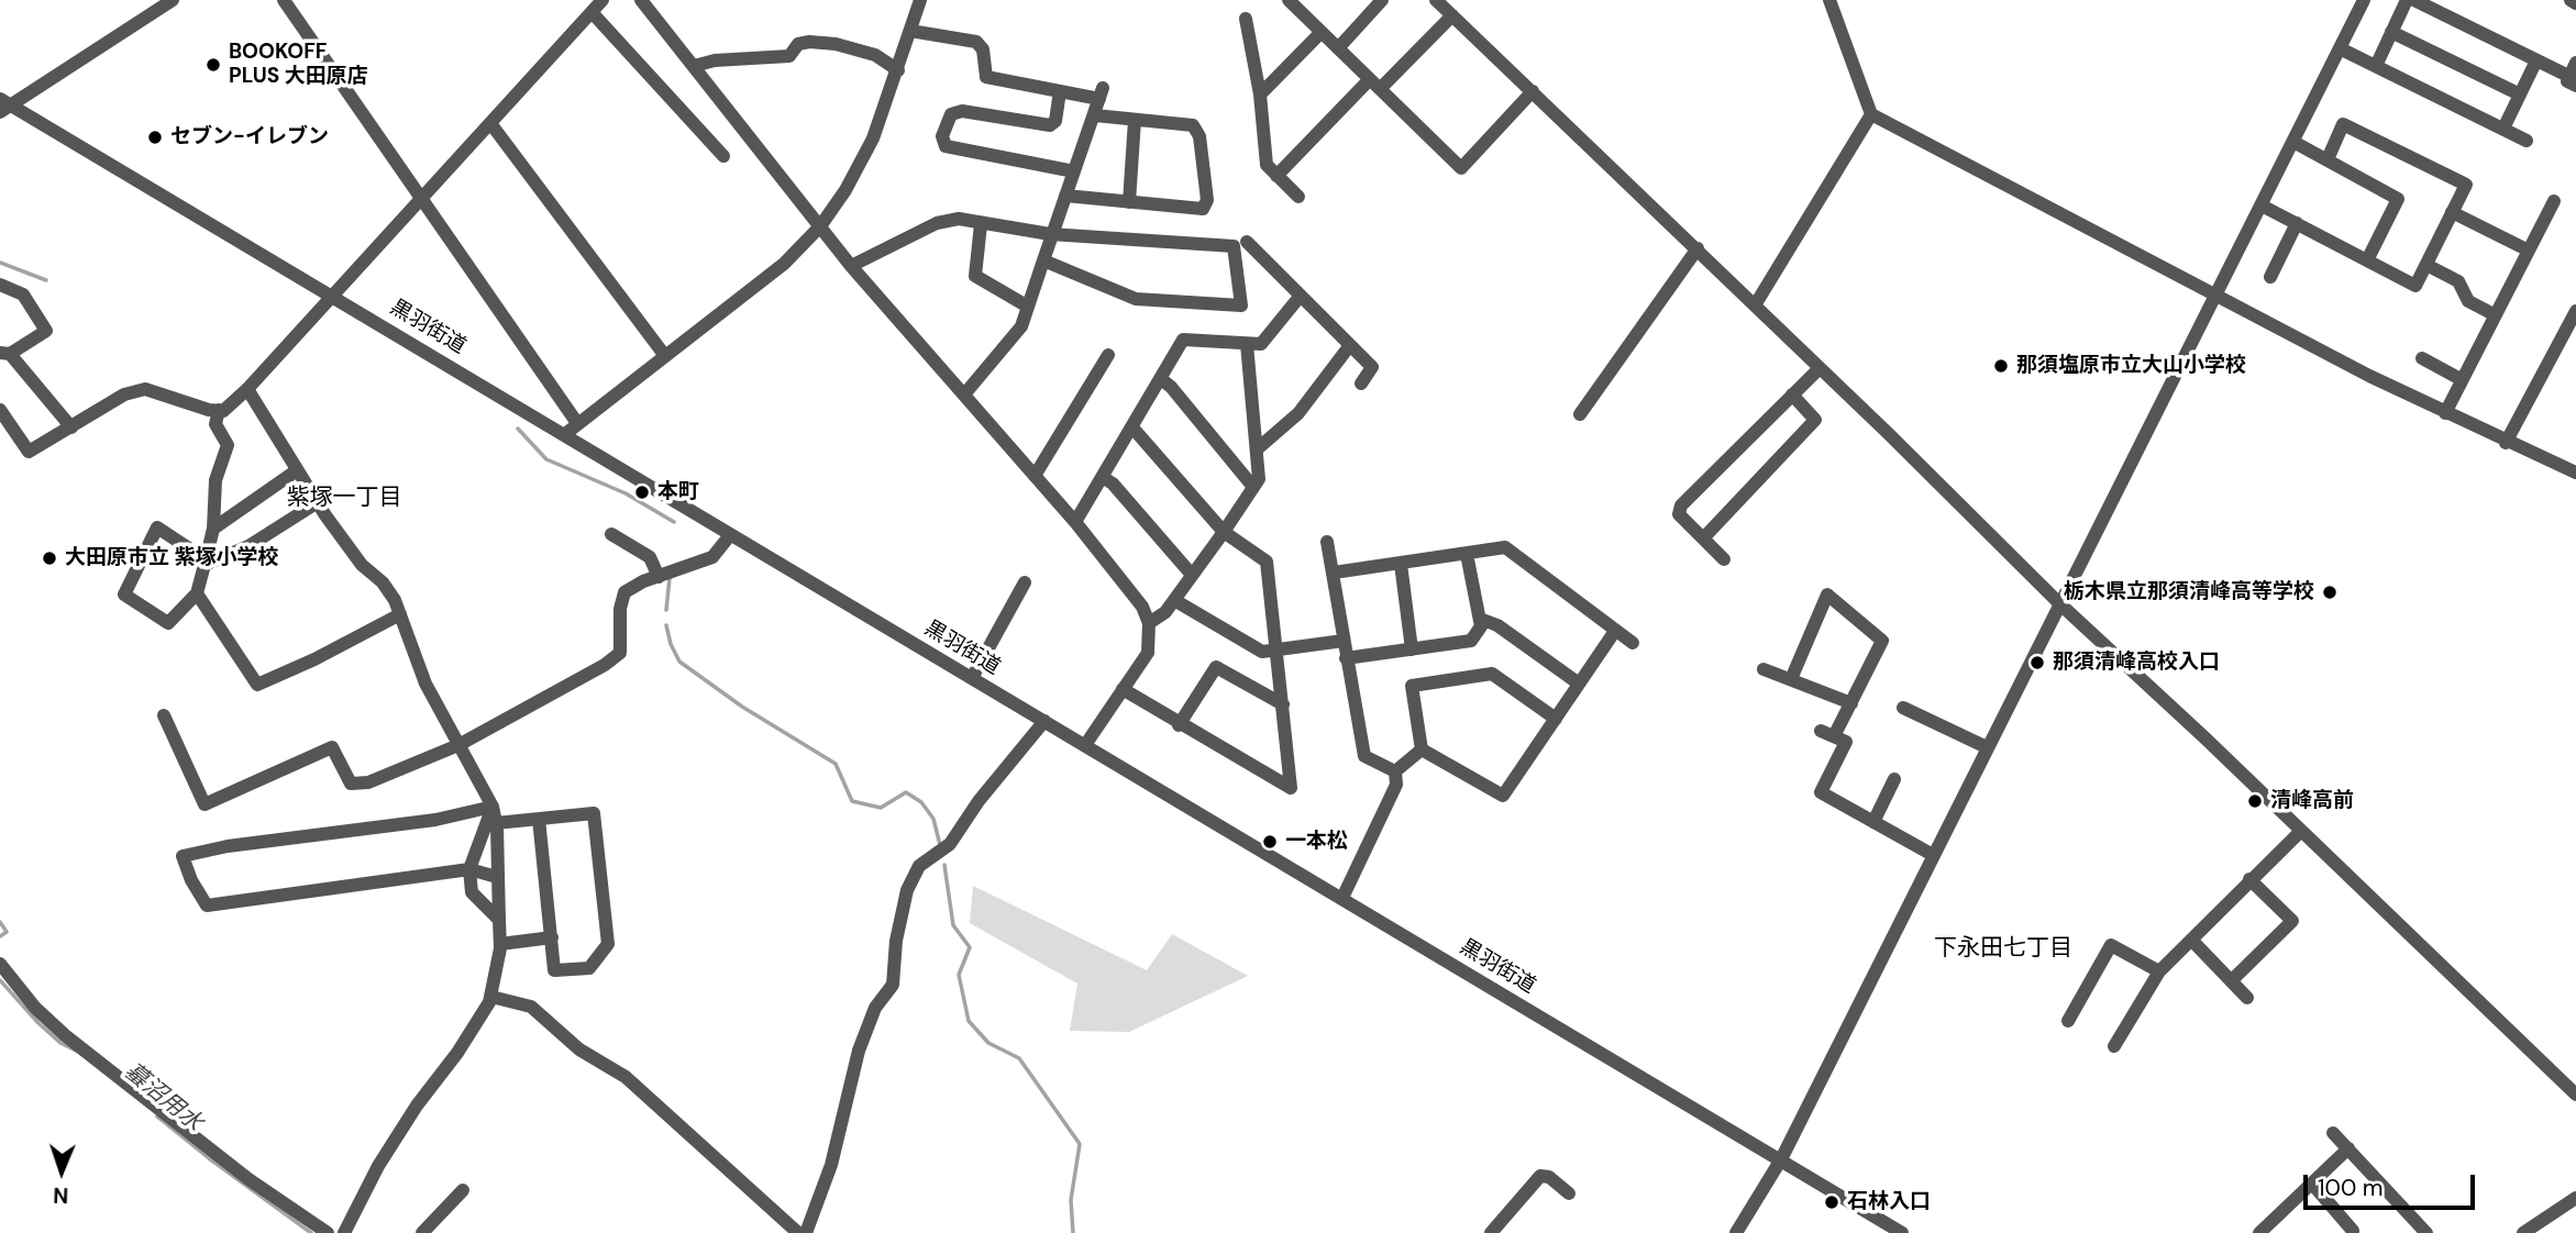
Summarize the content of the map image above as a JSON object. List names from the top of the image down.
{
  "streets": {
    "street": ["黒羽街道"]
  },
  "districts": ["紫塚一丁目", "下永田七丁目"],
  "water": ["蟇沼用水"],
  "places": [
    "BOOKOFF PLUS 大田原店",
    "セブン-イレブン",
    "那須塩原市立大山小学校",
    "本町",
    "大田原市立 紫塚小学校",
    "栃木県立那須清峰高等学校",
    "那須清峰高校入口",
    "清峰高前",
    "一本松",
    "石林入口"
  ],
  "scale_bar": "100 m",
  "north": "bottom"
}
